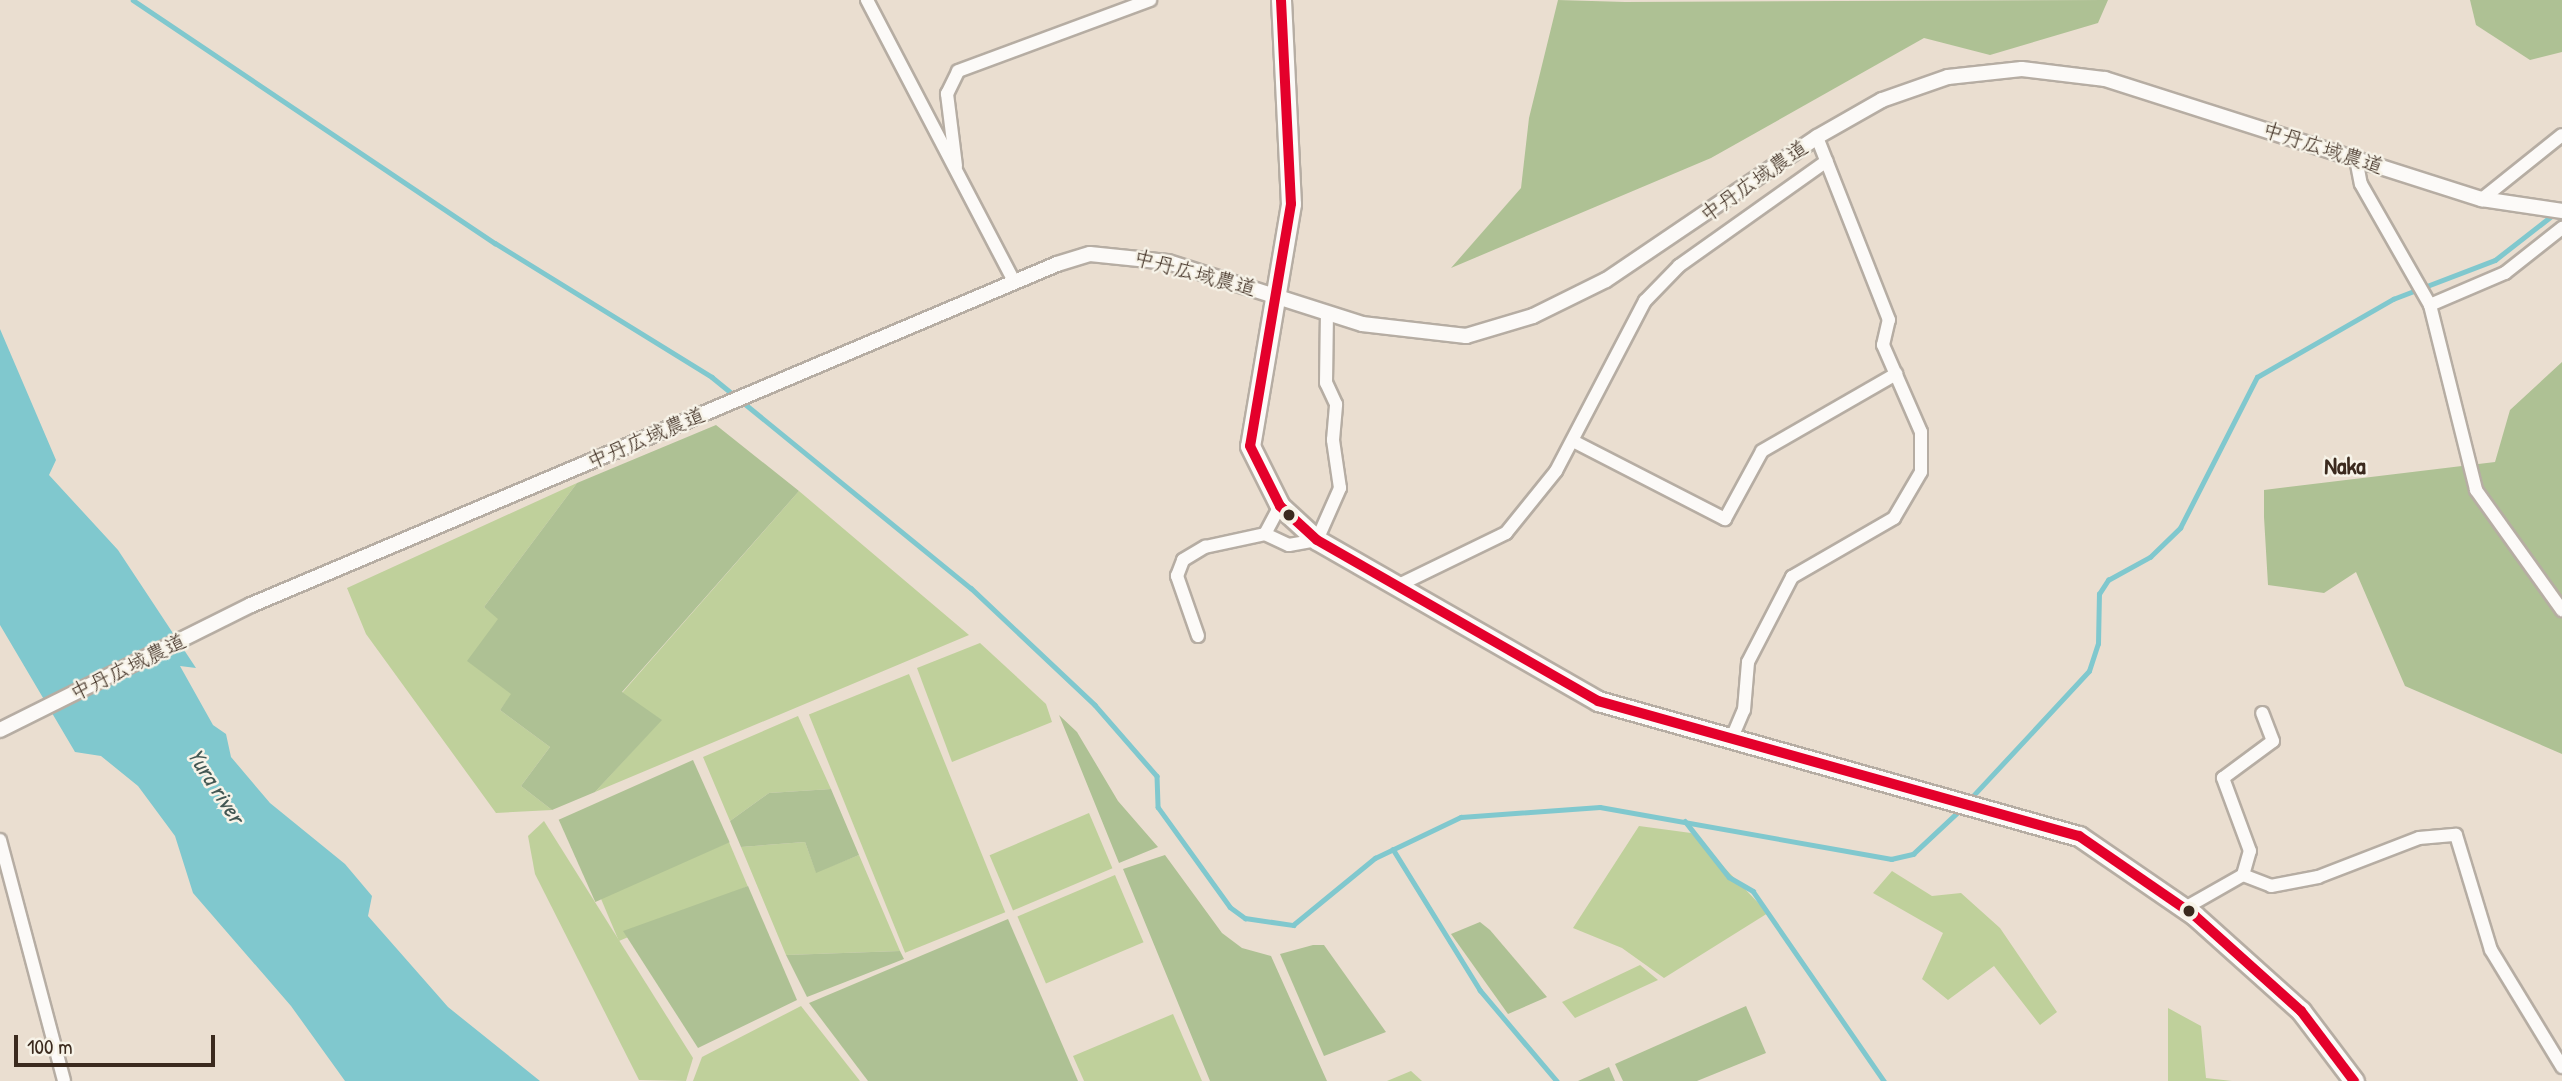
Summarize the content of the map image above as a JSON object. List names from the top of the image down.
{
  "streets": {
    "street": ["中丹広域農道"]
  },
  "districts": ["Naka"],
  "water": ["Yura river"],
  "scale_bar": "100 m"
}
